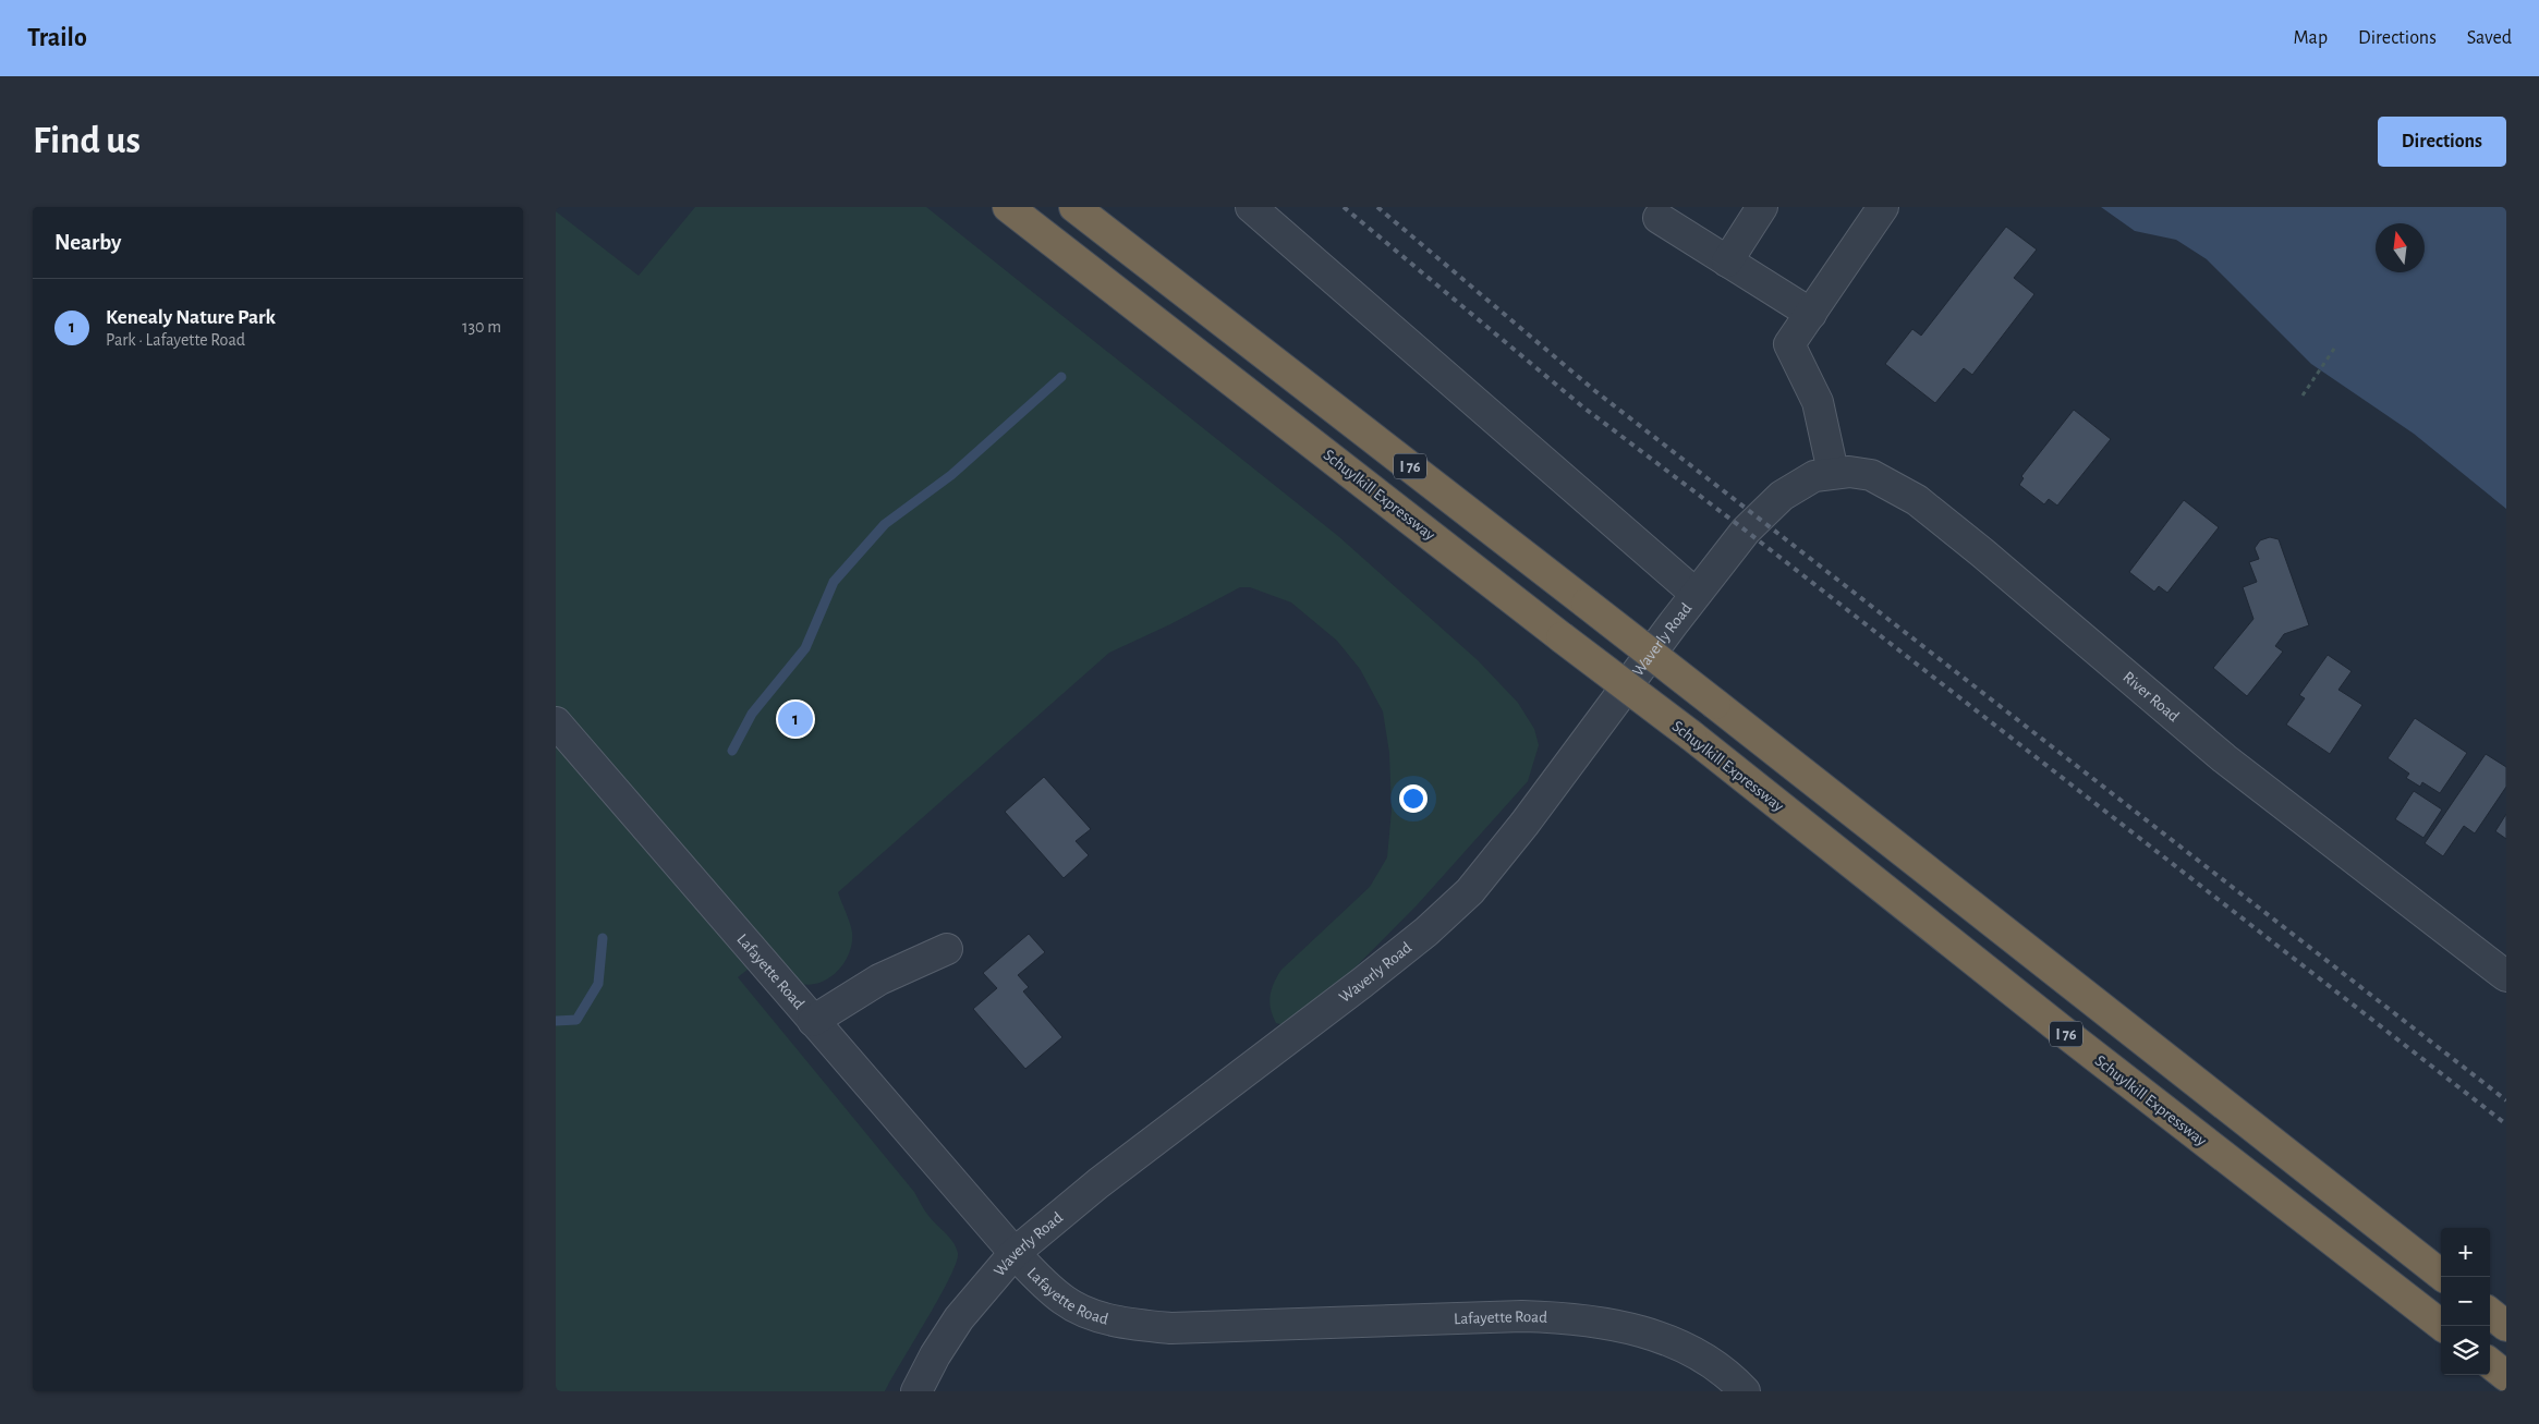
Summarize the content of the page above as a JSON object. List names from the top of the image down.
{
  "streets": {
    "highway": ["I 76", "Schuylkill Expressway"],
    "street": ["Waverly Road", "River Road", "Lafayette Road"]
  },
  "crossings": [
    ["Waverly Road", "River Road"],
    ["Waverly Road", "Lafayette Road"]
  ],
  "north": "top",
  "page": {
    "header": "Trailo",
    "nav": ["Map", "Directions", "Saved"],
    "buttons": "Directions",
    "title": "Find us",
    "heading": "Nearby",
    "list": [
      {
        "mark": "1",
        "name": "Kenealy Nature Park",
        "note": "Park · Lafayette Road",
        "value": "130 m"
      }
    ],
    "pins": "1",
    "map_buttons": ["+", "−"]
  }
}
